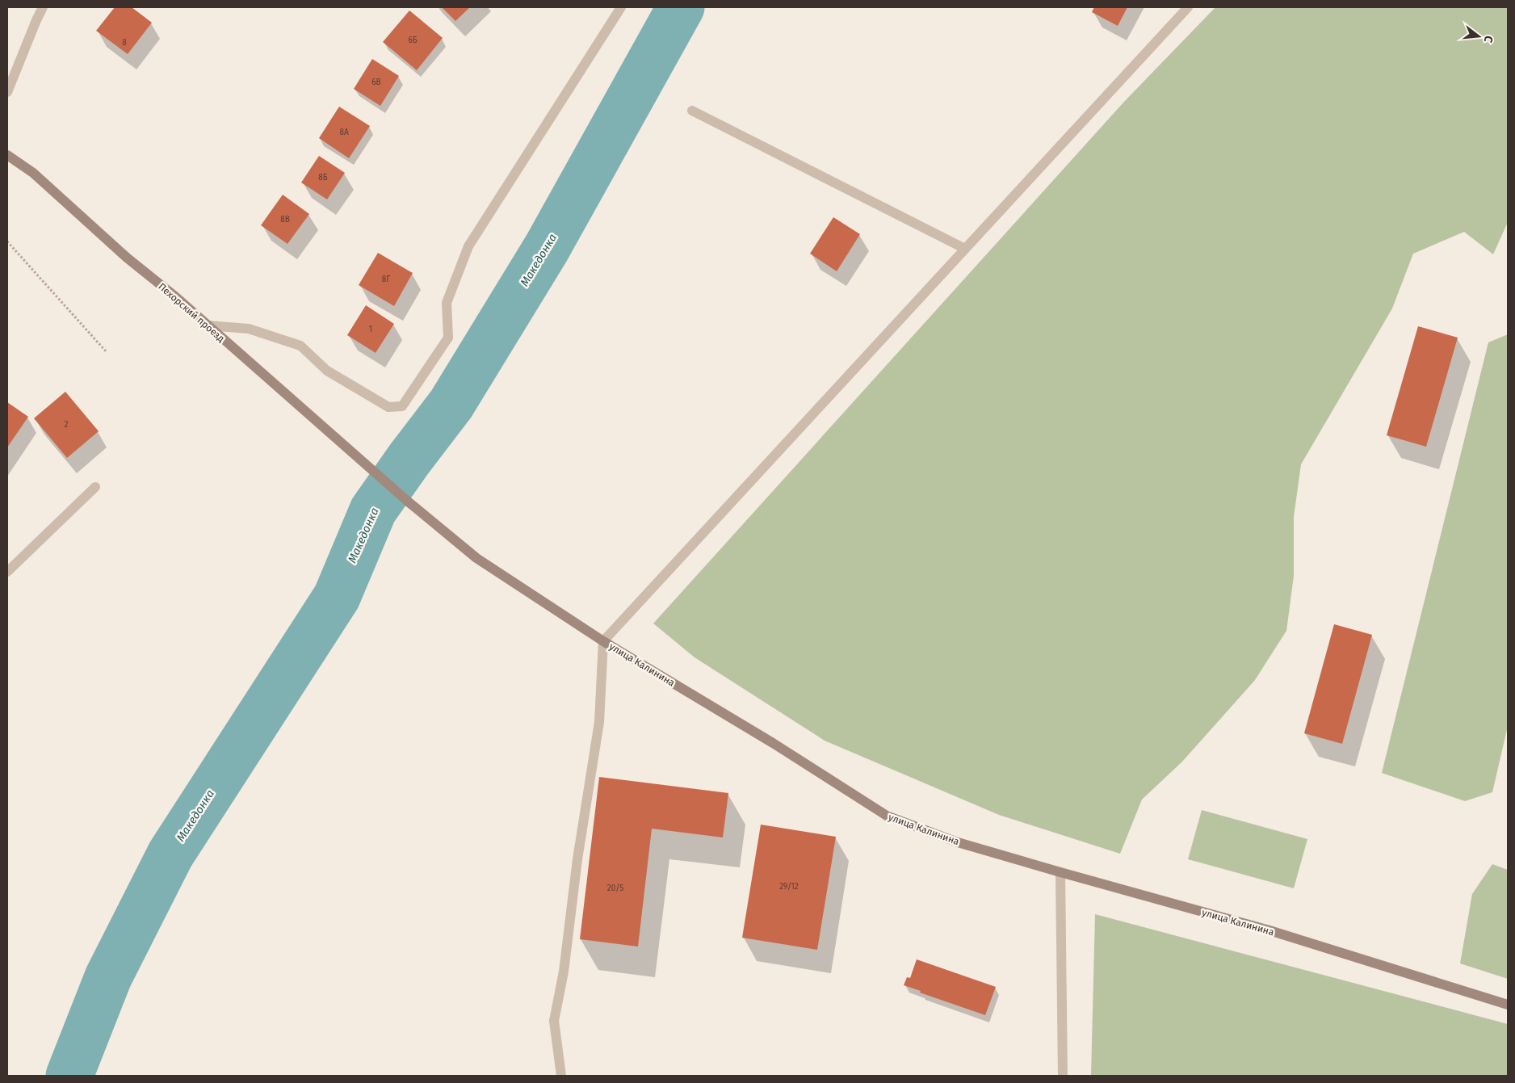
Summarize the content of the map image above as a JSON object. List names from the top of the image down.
{
  "streets": {
    "main road": ["Пехорский проезд", "улица Калинина"]
  },
  "crossings": [
    ["Пехорский проезд", "улица Калинина"]
  ],
  "water": ["Македонка"],
  "house_numbers": [
    "6Б",
    "8",
    "6В",
    "8А",
    "8Б",
    "8В",
    "8Г",
    "1",
    "2",
    "29/12",
    "20/5"
  ],
  "north": "right"
}
